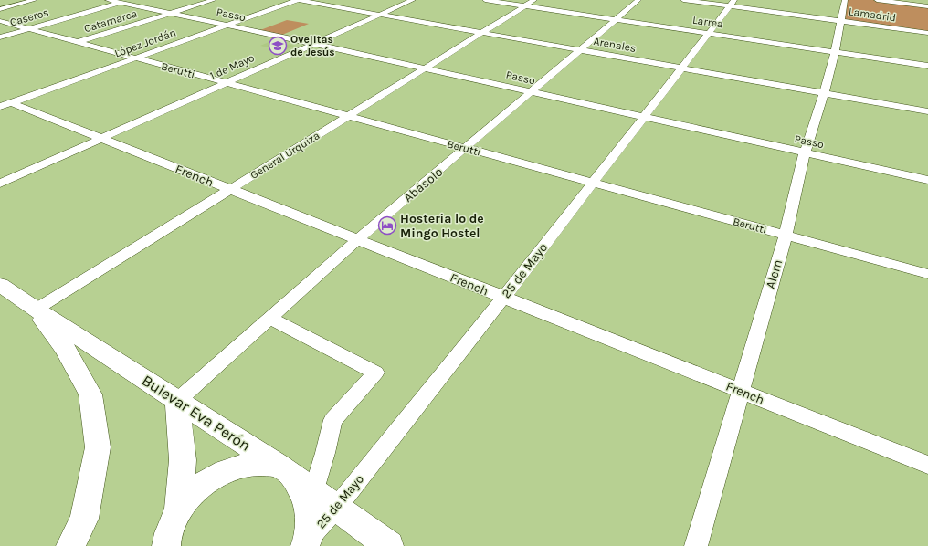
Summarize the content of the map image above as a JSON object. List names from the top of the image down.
{
  "streets": {
    "main road": ["Bulevar Eva Perón"],
    "street": [
      "Passo",
      "Lamadrid",
      "Caseros",
      "Catamarca",
      "Larrea",
      "López Jordán",
      "Arenales",
      "1 de Mayo",
      "Berutti",
      "General Urquiza",
      "French",
      "Abásolo",
      "25 de Mayo",
      "Alem"
    ]
  },
  "crossings": [
    ["Passo", "Caseros"],
    ["Passo", "Catamarca"],
    ["Passo", "López Jordán"],
    ["Passo", "1 de Mayo"],
    ["Passo", "General Urquiza"],
    ["Passo", "Abásolo"],
    ["Passo", "25 de Mayo"],
    ["Passo", "Alem"],
    ["Lamadrid", "25 de Mayo"],
    ["Lamadrid", "Alem"],
    ["Caseros", "Berutti"],
    ["Catamarca", "Berutti"],
    ["Larrea", "General Urquiza"],
    ["Larrea", "Abásolo"],
    ["Larrea", "25 de Mayo"],
    ["Larrea", "Alem"],
    ["López Jordán", "Arenales"],
    ["López Jordán", "Berutti"],
    ["López Jordán", "French"],
    ["Arenales", "1 de Mayo"],
    ["Arenales", "General Urquiza"],
    ["Arenales", "Abásolo"],
    ["Arenales", "25 de Mayo"],
    ["Arenales", "Alem"],
    ["1 de Mayo", "Berutti"],
    ["1 de Mayo", "French"],
    ["Berutti", "General Urquiza"],
    ["Berutti", "Abásolo"],
    ["Berutti", "25 de Mayo"],
    ["Berutti", "Alem"],
    ["General Urquiza", "French"],
    ["General Urquiza", "Bulevar Eva Perón"],
    ["French", "Abásolo"],
    ["French", "25 de Mayo"],
    ["French", "Alem"],
    ["Abásolo", "Bulevar Eva Perón"],
    ["25 de Mayo", "Bulevar Eva Perón"]
  ],
  "places": {
    "school or university": ["Ovejitas de Jesús"],
    "hotel": ["Hosteria lo de Mingo Hostel"]
  }
}
